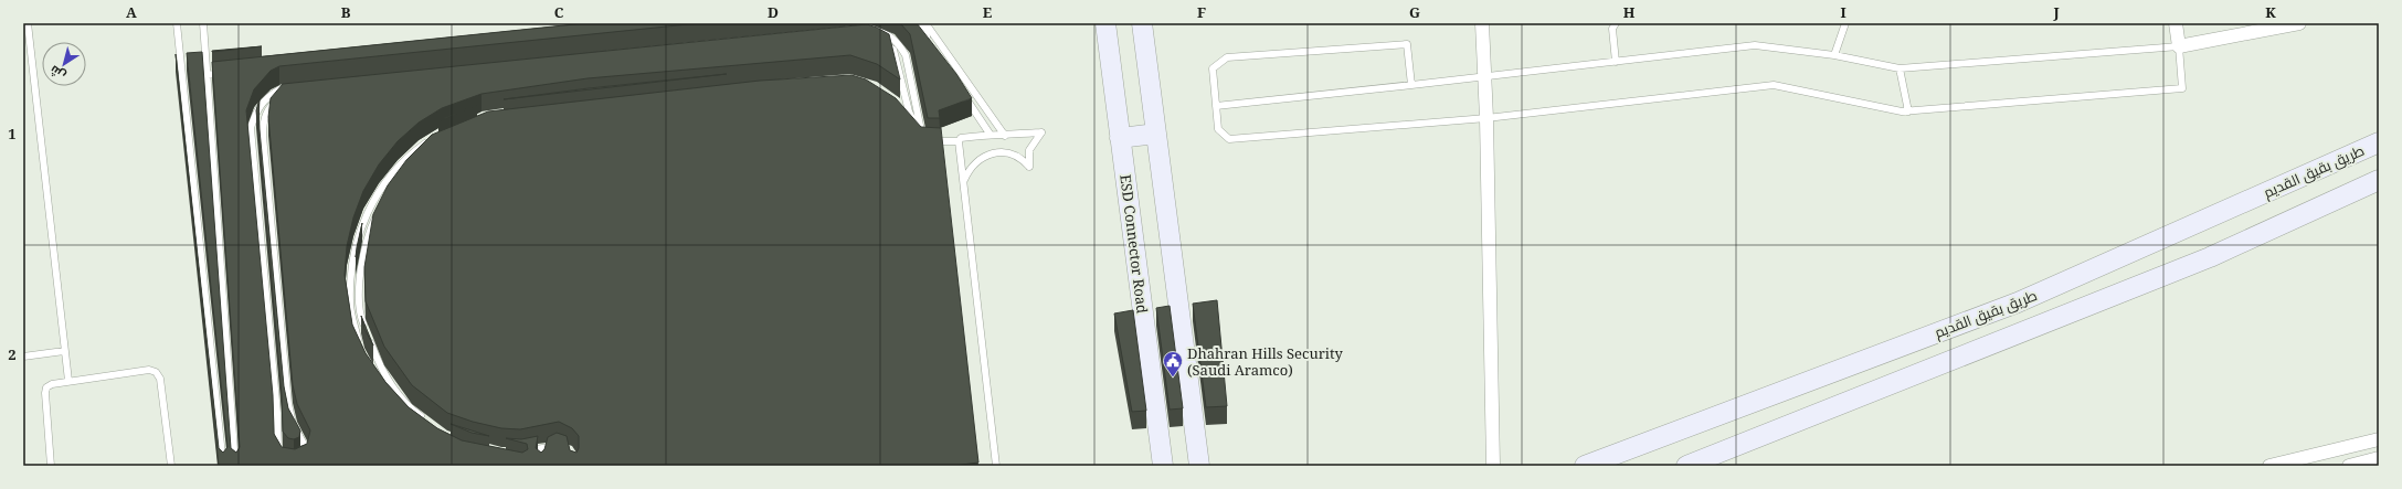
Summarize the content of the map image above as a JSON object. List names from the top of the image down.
{
  "streets": {
    "main road": ["طريق بقيق القديم", "ESD Connector Road"]
  },
  "places": {
    "public building": ["Dhahran Hills Security (Saudi Aramco)"]
  },
  "north": "bottom left",
  "grid": {
    "columns": [
      "A",
      "B",
      "C",
      "D",
      "E",
      "F",
      "G",
      "H",
      "I",
      "J",
      "K"
    ],
    "rows": ["1", "2"]
  }
}
